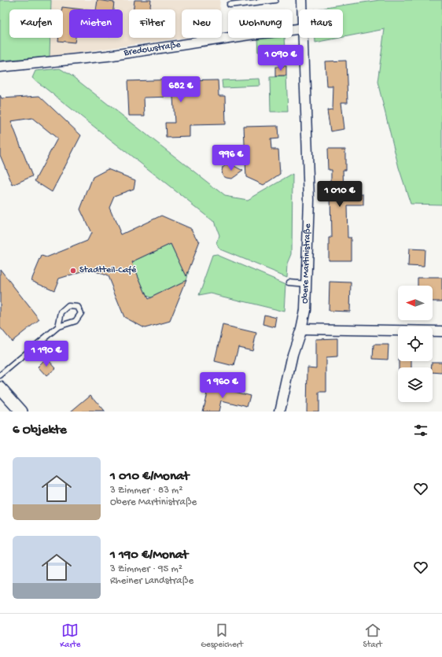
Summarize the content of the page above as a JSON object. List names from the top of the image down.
{
  "streets": {
    "street": ["Bredowstraße", "Obere Martinistraße"]
  },
  "places": ["Stadtteil-Café"],
  "north": "left",
  "page": {
    "chip": [
      "Kaufen",
      "Mieten",
      "Filter",
      "Neu",
      "Wohnung",
      "Haus"
    ],
    "price": [
      "1 090 €",
      "682 €",
      "996 €",
      "1 010 €",
      "1 190 €",
      "1 960 €"
    ],
    "heading": "6 Objekte",
    "list": [
      {
        "name": "1 010 €/Monat",
        "note": "3 Zimmer · 83 m² · Obere Martinistraße"
      },
      {
        "name": "1 190 €/Monat",
        "note": "3 Zimmer · 95 m² · Rheiner Landstraße"
      }
    ],
    "tabs": ["Karte", "Gespeichert", "Start"]
  }
}
